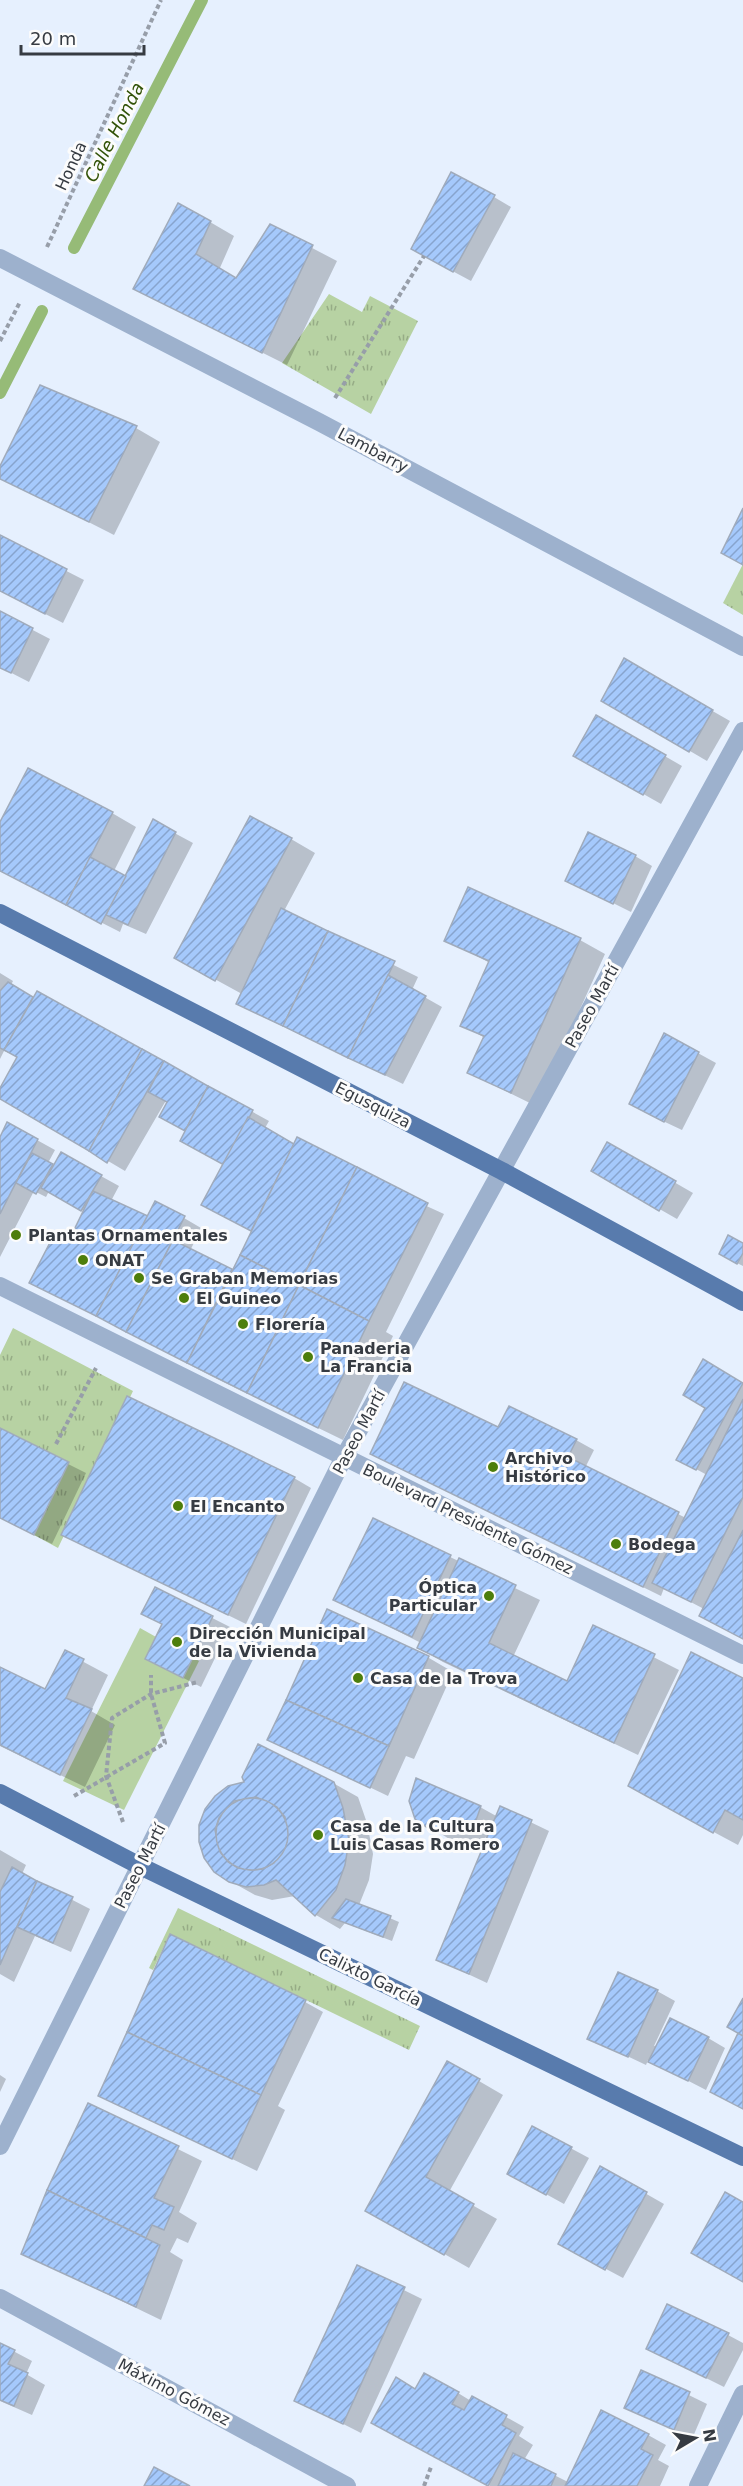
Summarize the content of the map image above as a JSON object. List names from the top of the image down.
{
  "streets": {
    "main road": ["Egusquiza", "Calixto García"],
    "street": [
      "Lambarry",
      "Paseo Martí",
      "Boulevard Presidente Gómez",
      "Máximo Gómez"
    ],
    "path": ["Honda"]
  },
  "crossings": [
    ["Honda", "Lambarry"],
    ["Paseo Martí", "Egusquiza"],
    ["Paseo Martí", "Boulevard Presidente Gómez"],
    ["Paseo Martí", "Calixto García"]
  ],
  "water": ["Calle Honda"],
  "places": [
    "Plantas Ornamentales",
    "ONAT",
    "Se Graban Memorias",
    "El Guineo",
    "Florería",
    "Panaderia La Francia",
    "Archivo Histórico",
    "El Encanto",
    "Bodega",
    "Óptica Particular",
    "Dirección Municipal de la Vivienda",
    "Casa de la Trova",
    "Casa de la Cultura Luis Casas Romero"
  ],
  "scale_bar": "20 m",
  "north": "right"
}
